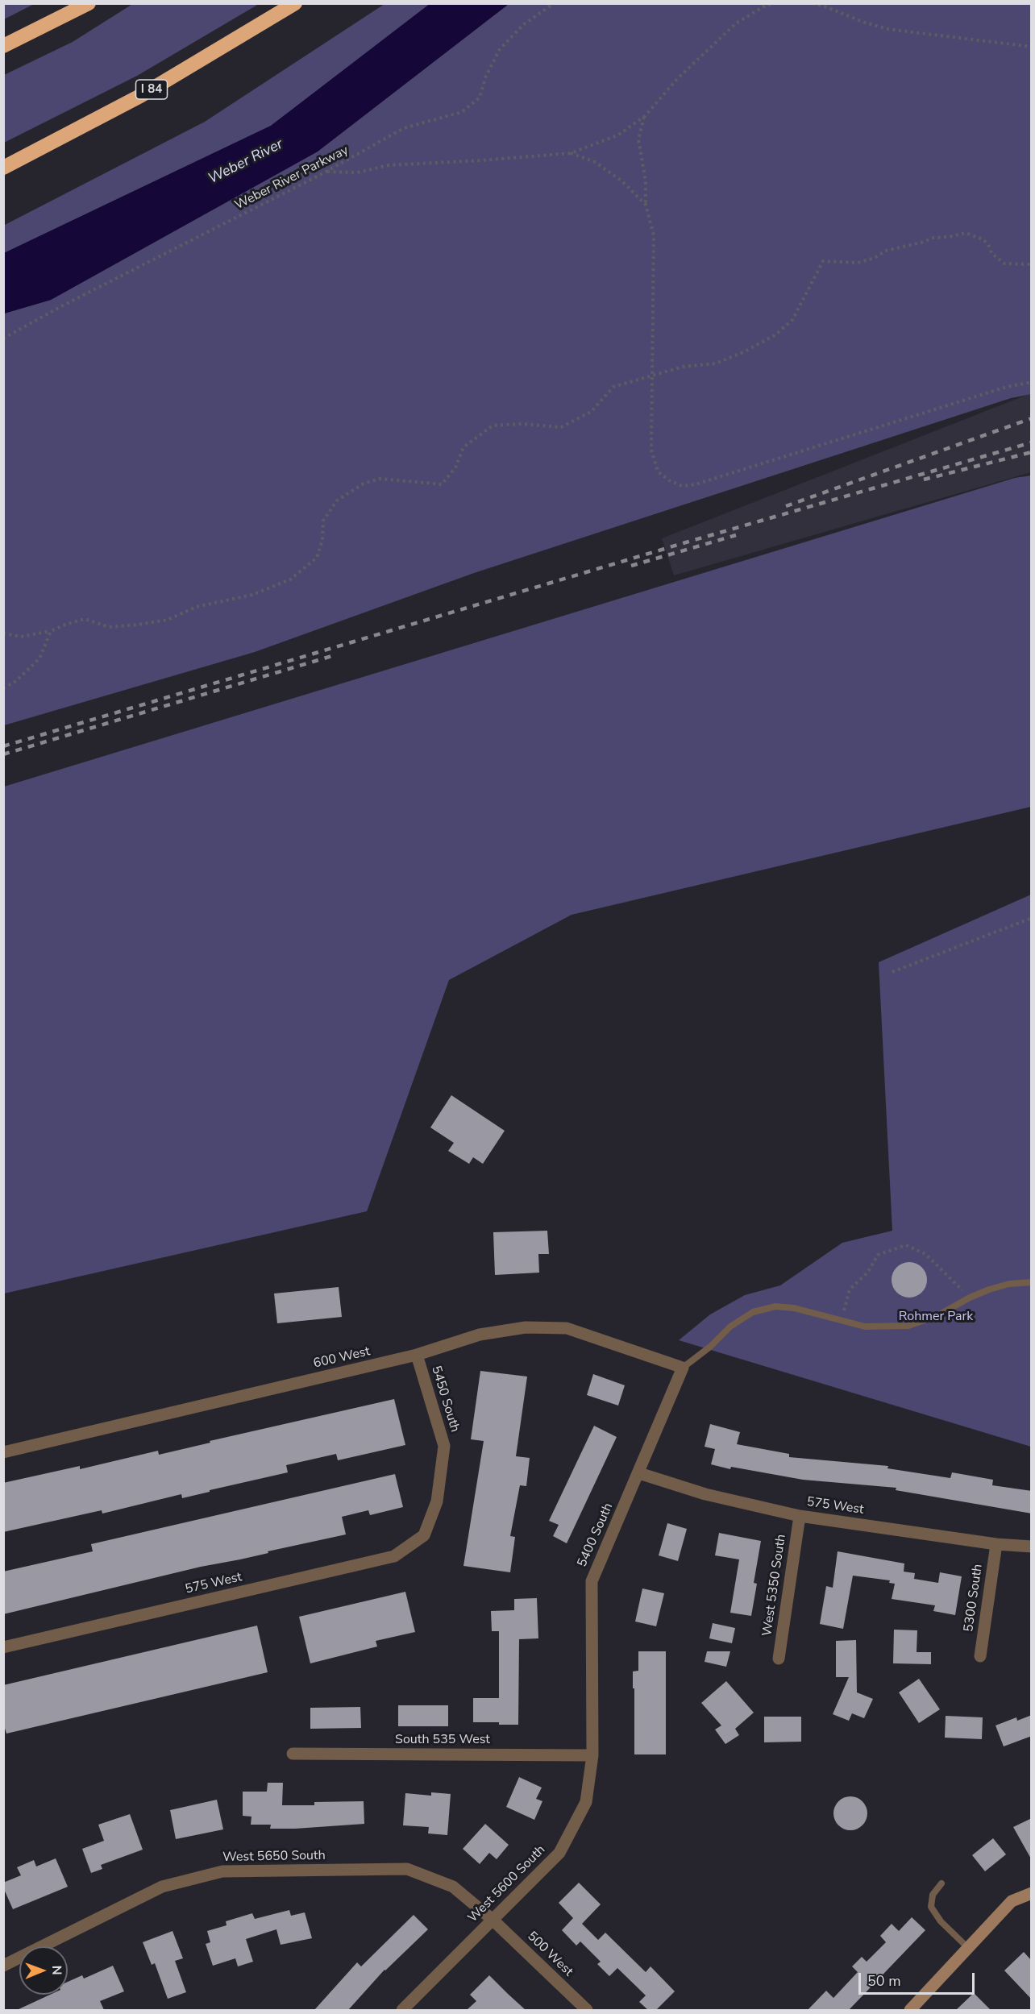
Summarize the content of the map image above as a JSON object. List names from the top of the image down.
{
  "streets": {
    "highway": ["I 84"],
    "street": [
      "600 West",
      "5450 South",
      "575 West",
      "5400 South",
      "West 5350 South",
      "5300 South",
      "South 535 West",
      "West 5650 South",
      "West 5600 South",
      "500 West"
    ],
    "path": ["Weber River Parkway"]
  },
  "crossings": [
    ["600 West", "5450 South"],
    ["600 West", "5400 South"],
    ["5450 South", "575 West"],
    ["575 West", "5400 South"],
    ["575 West", "West 5350 South"],
    ["575 West", "5300 South"],
    ["5400 South", "South 535 West"],
    ["5400 South", "West 5600 South"],
    ["South 535 West", "West 5600 South"],
    ["West 5650 South", "West 5600 South"],
    ["West 5650 South", "500 West"],
    ["West 5600 South", "500 West"]
  ],
  "water": ["Weber River"],
  "parks": ["Rohmer Park"],
  "scale_bar": "50 m",
  "north": "right"
}
